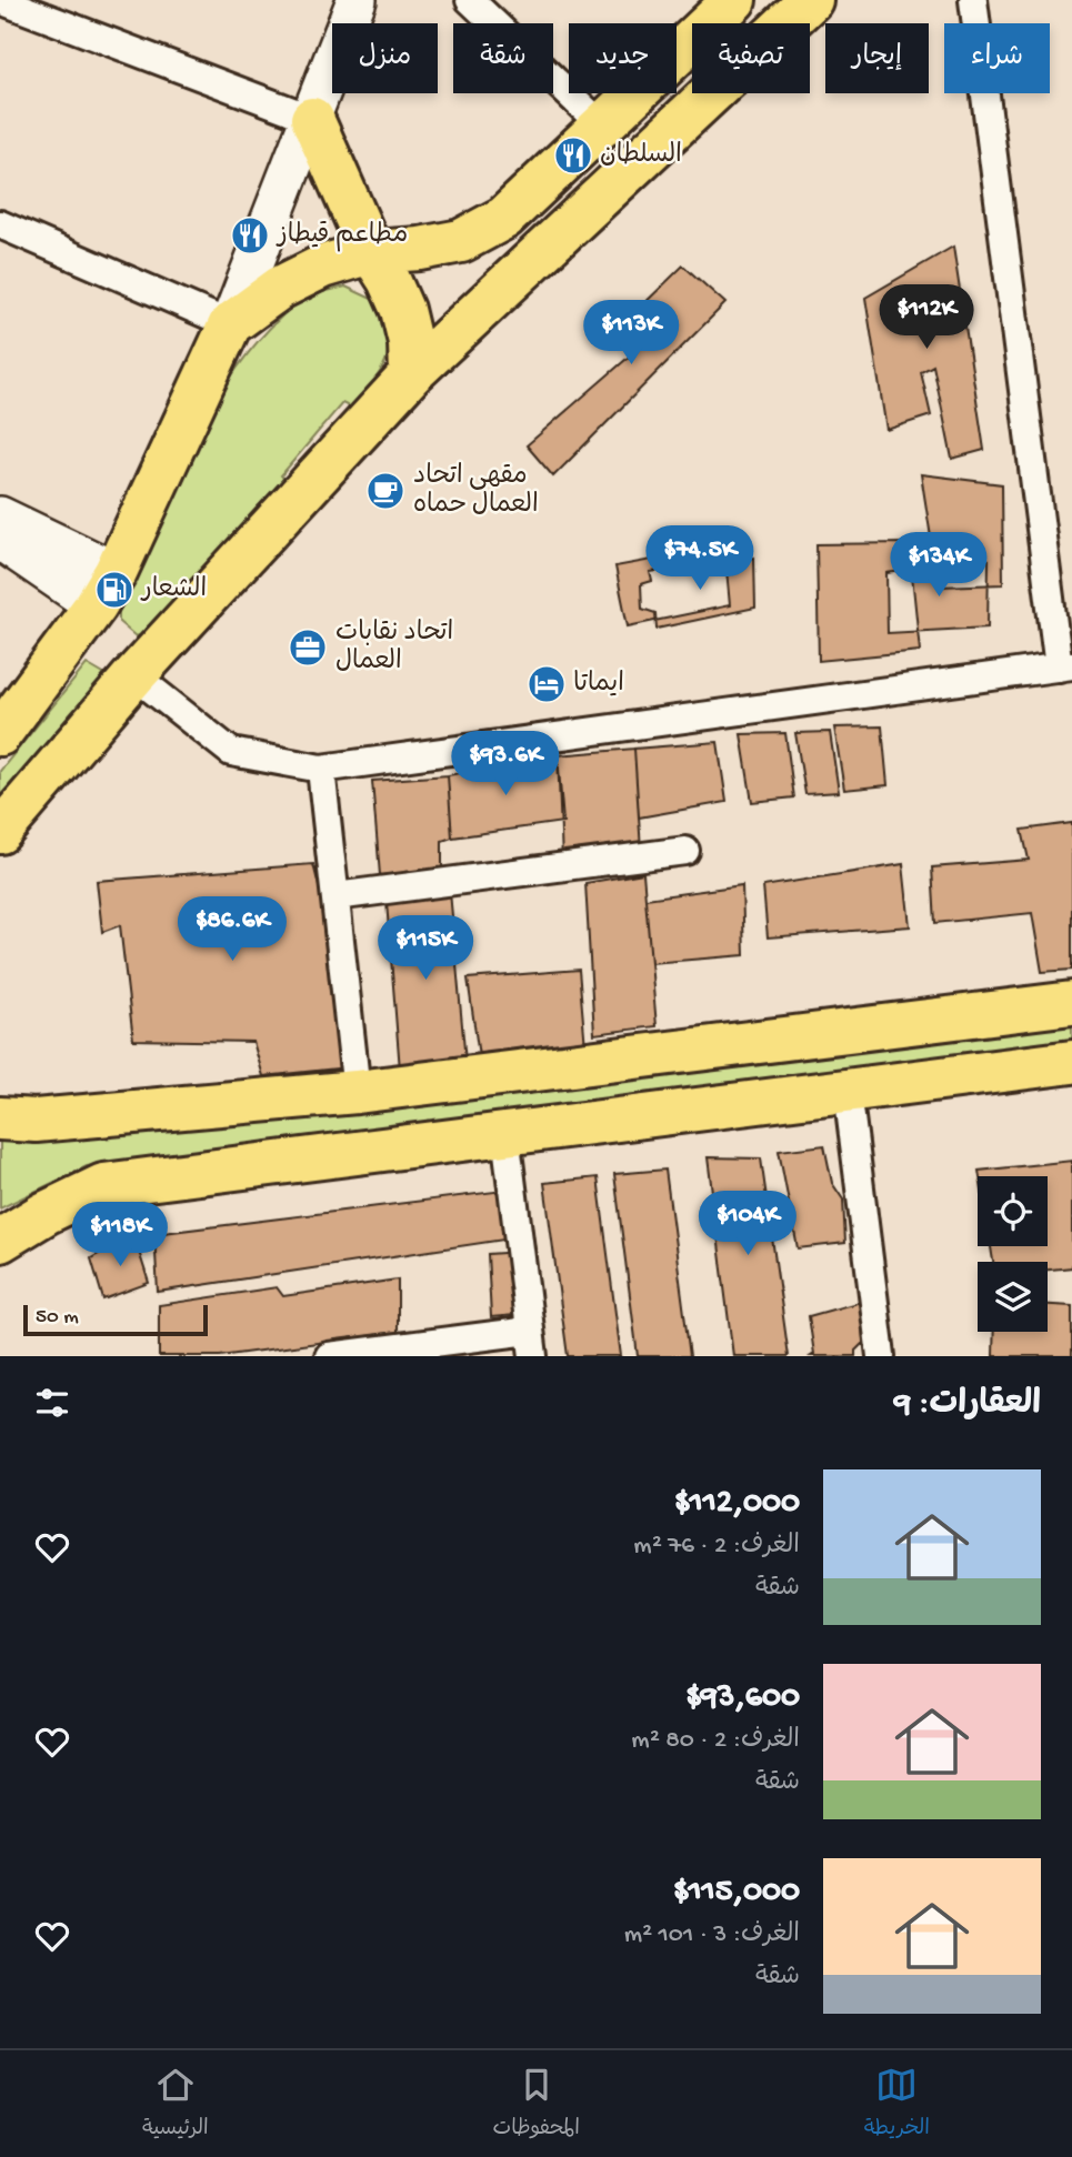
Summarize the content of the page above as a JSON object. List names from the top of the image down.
{
  "places": {
    "restaurant": ["السلطان", "مطاعم قيطاز"],
    "cafe": ["مقهى اتحاد العمال حماه"],
    "fuel station": ["الشعار"],
    "office": ["اتحاد نقابات العمال"],
    "hotel": ["ايماتا"]
  },
  "scale_bar": "50 m",
  "page": {
    "chip": [
      "شراء",
      "إيجار",
      "تصفية",
      "جديد",
      "شقة",
      "منزل"
    ],
    "price": [
      "$112K",
      "$113K",
      "$74.5K",
      "$134K",
      "$93.6K",
      "$86.6K",
      "$115K",
      "$104K",
      "$118K"
    ],
    "scale": "50 m",
    "heading": "العقارات: 9",
    "list": [
      {
        "name": "$112,000",
        "note": "الغرف: 2 · 76 m² · شقة"
      },
      {
        "name": "$93,600",
        "note": "الغرف: 2 · 80 m² · شقة"
      },
      {
        "name": "$115,000",
        "note": "الغرف: 3 · 101 m² · شقة"
      }
    ],
    "tabs": ["الخريطة", "المحفوظات", "الرئيسية"]
  }
}
